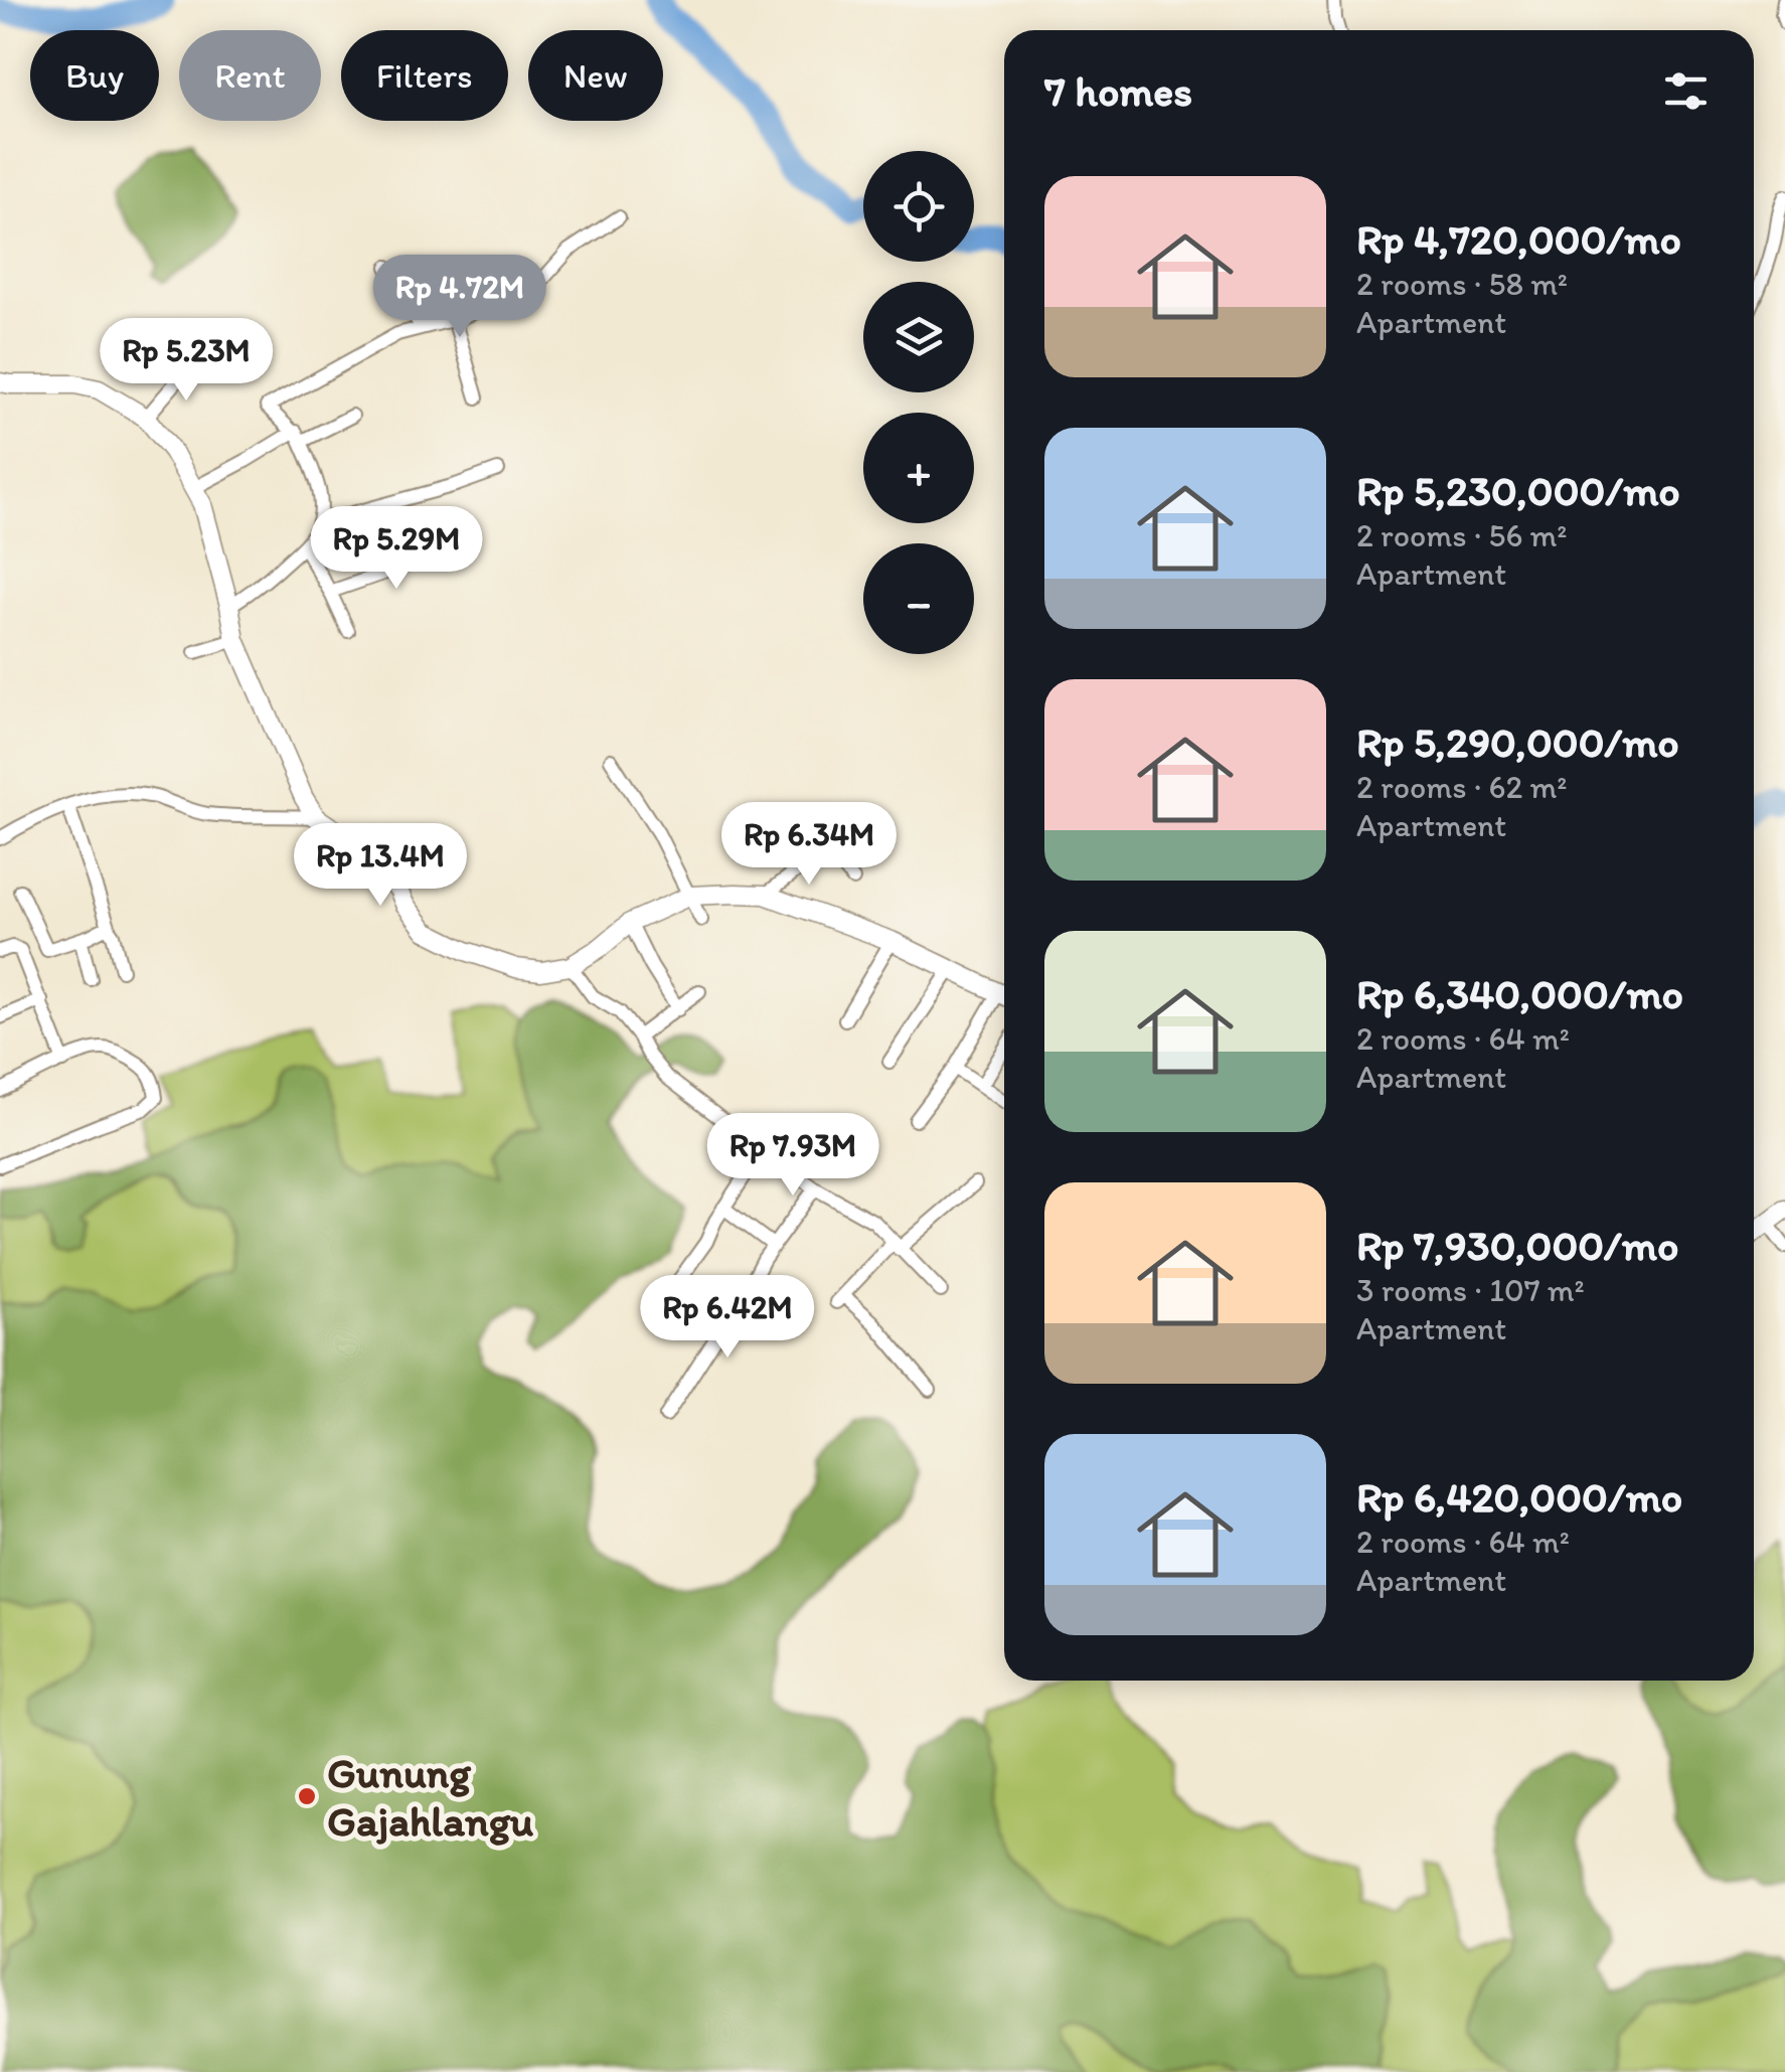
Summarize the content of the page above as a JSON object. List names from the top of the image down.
{
  "places": ["Gunung Gajahlangu"],
  "page": {
    "chip": [
      "Buy",
      "Rent",
      "Filters",
      "New"
    ],
    "heading": "7 homes",
    "map_buttons": ["+", "−"],
    "list": [
      {
        "name": "Rp 4,720,000/mo",
        "note": "2 rooms · 58 m² · Apartment"
      },
      {
        "name": "Rp 5,230,000/mo",
        "note": "2 rooms · 56 m² · Apartment"
      },
      {
        "name": "Rp 5,290,000/mo",
        "note": "2 rooms · 62 m² · Apartment"
      },
      {
        "name": "Rp 6,340,000/mo",
        "note": "2 rooms · 64 m² · Apartment"
      },
      {
        "name": "Rp 7,930,000/mo",
        "note": "3 rooms · 107 m² · Apartment"
      },
      {
        "name": "Rp 6,420,000/mo",
        "note": "2 rooms · 64 m² · Apartment"
      }
    ],
    "price": [
      "Rp 4.72M",
      "Rp 5.23M",
      "Rp 5.29M",
      "Rp 6.34M",
      "Rp 13.4M",
      "Rp 7.93M",
      "Rp 6.42M"
    ]
  }
}
